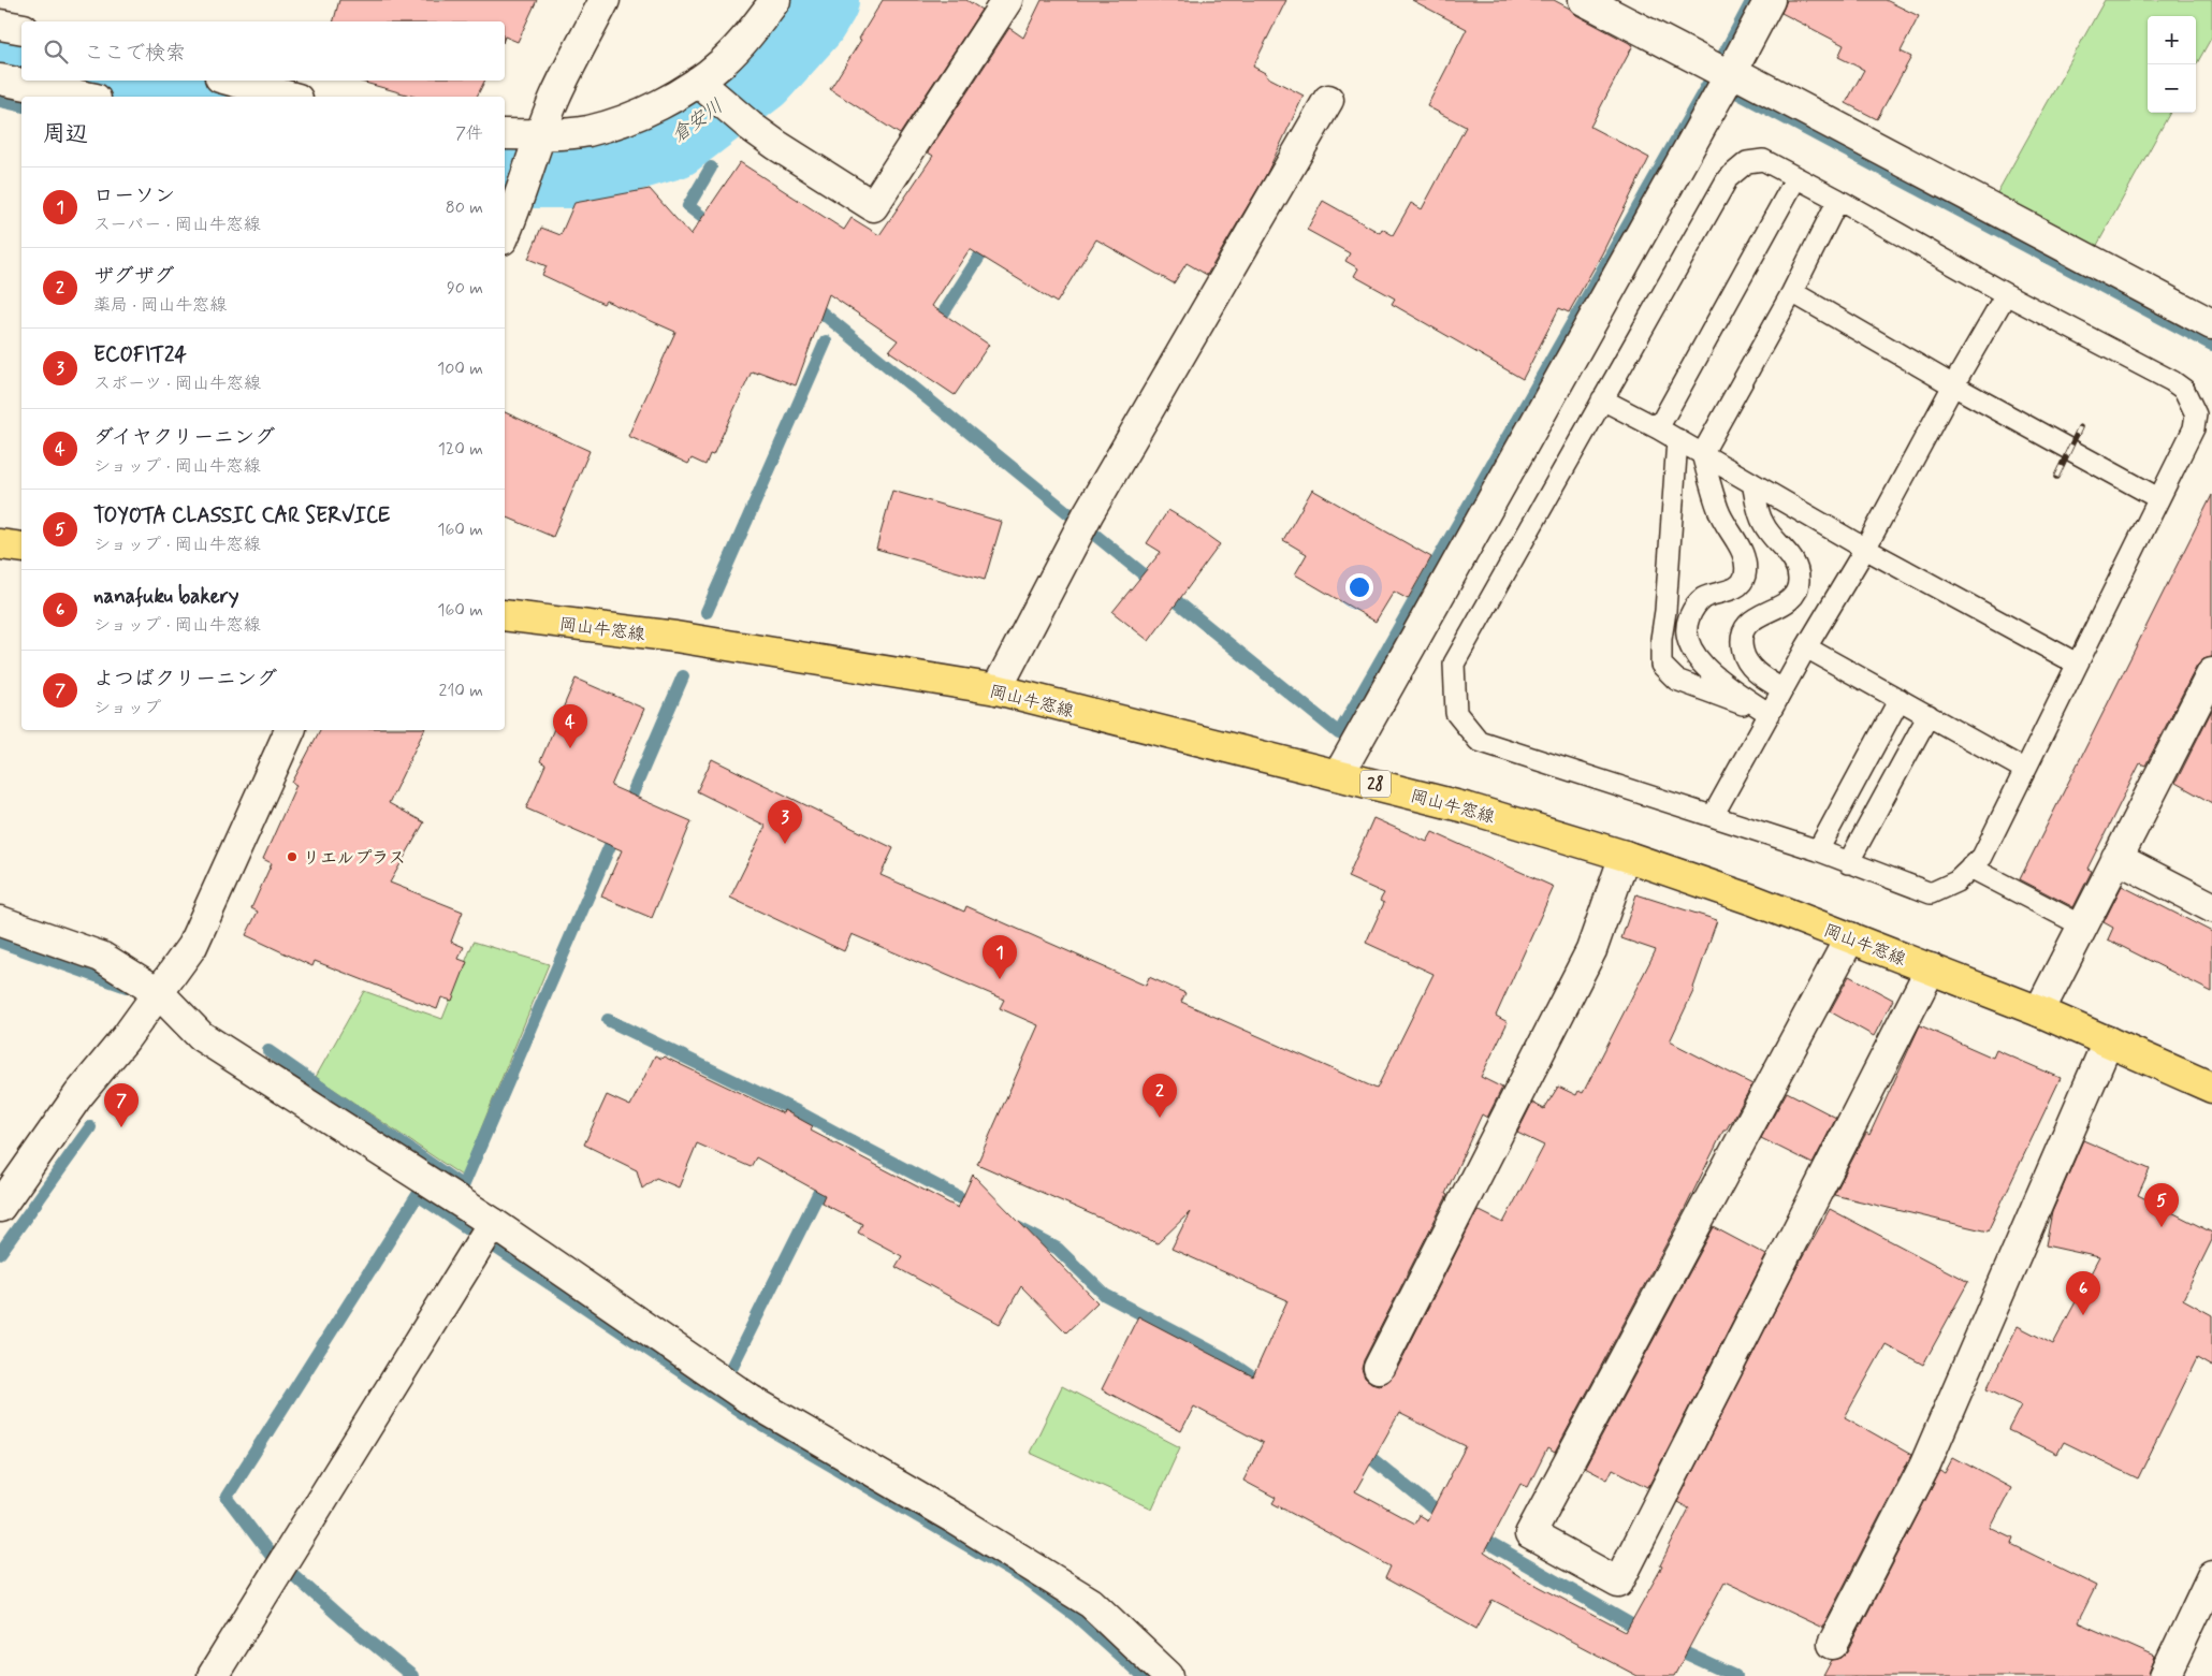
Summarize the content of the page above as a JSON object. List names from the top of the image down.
{
  "streets": {
    "main road": ["岡山牛窓線", "28"]
  },
  "water": ["倉安川"],
  "places": ["リエルプラス"],
  "page": {
    "map_buttons": ["+", "−"],
    "search": "ここで検索",
    "heading": ["周辺", "7件"],
    "list": [
      {
        "mark": "1",
        "name": "ローソン",
        "note": "スーパー · 岡山牛窓線",
        "value": "80 m"
      },
      {
        "mark": "2",
        "name": "ザグザグ",
        "note": "薬局 · 岡山牛窓線",
        "value": "90 m"
      },
      {
        "mark": "3",
        "name": "ECOFIT24",
        "note": "スポーツ · 岡山牛窓線",
        "value": "100 m"
      },
      {
        "mark": "4",
        "name": "ダイヤクリーニング",
        "note": "ショップ · 岡山牛窓線",
        "value": "120 m"
      },
      {
        "mark": "5",
        "name": "TOYOTA CLASSIC CAR SERVICE",
        "note": "ショップ · 岡山牛窓線",
        "value": "160 m"
      },
      {
        "mark": "6",
        "name": "nanafuku bakery",
        "note": "ショップ · 岡山牛窓線",
        "value": "160 m"
      },
      {
        "mark": "7",
        "name": "よつばクリーニング",
        "note": "ショップ",
        "value": "210 m"
      }
    ],
    "pins": [
      "4",
      "3",
      "1",
      "2",
      "7",
      "5",
      "6"
    ]
  }
}
